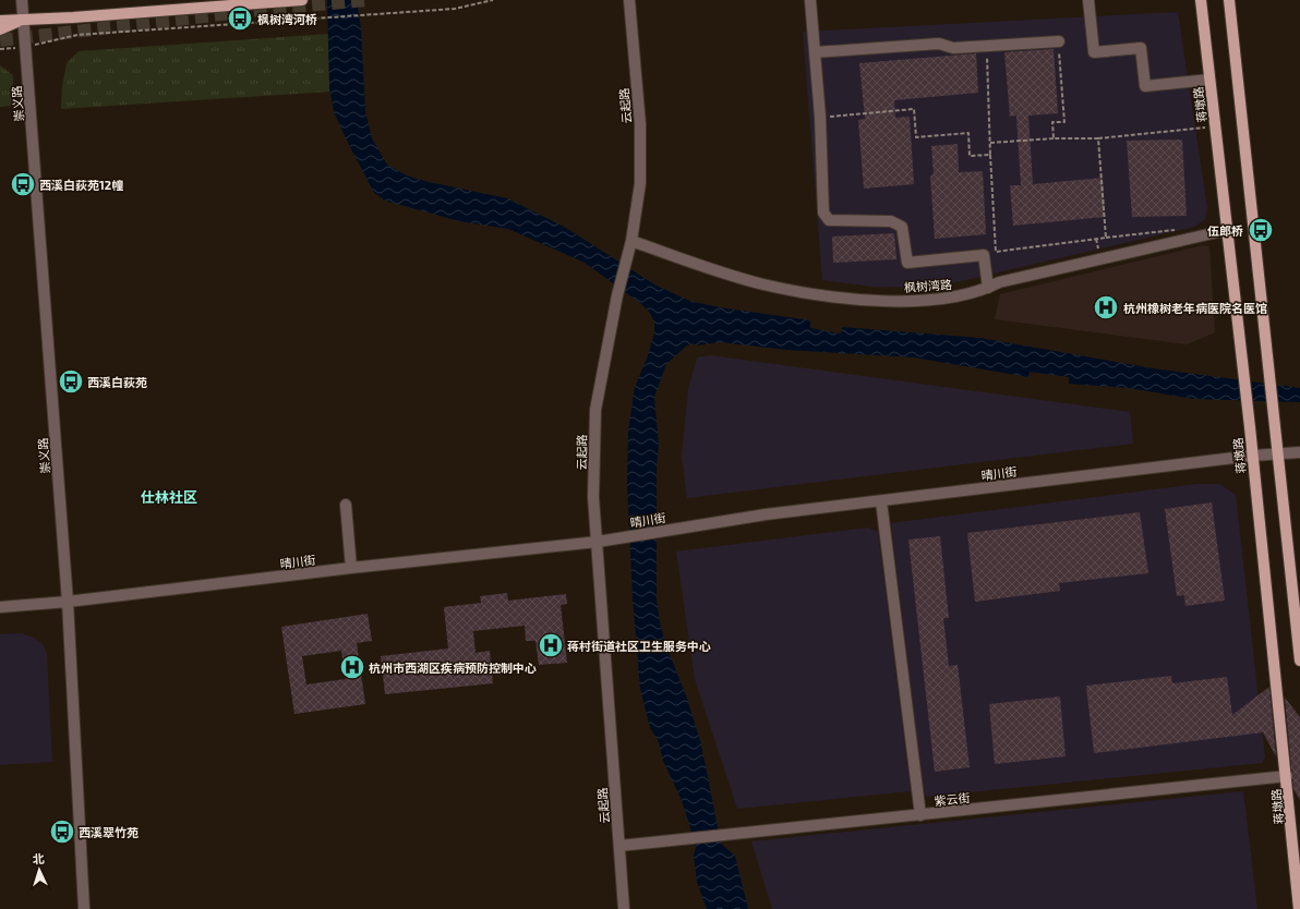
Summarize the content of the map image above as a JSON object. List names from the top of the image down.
{
  "streets": {
    "main road": ["蒋墩路"],
    "street": [
      "崇义路",
      "云起路",
      "枫树湾路",
      "晴川街",
      "紫云街"
    ]
  },
  "crossings": [
    ["崇义路", "晴川街"],
    ["蒋墩路", "枫树湾路"],
    ["蒋墩路", "晴川街"],
    ["蒋墩路", "紫云街"],
    ["云起路", "枫树湾路"],
    ["云起路", "晴川街"],
    ["云起路", "紫云街"]
  ],
  "districts": ["仕林社区"],
  "places": {
    "bus stop": [
      "枫树湾河桥",
      "西溪白荻苑12幢",
      "伍郎桥",
      "西溪白荻苑",
      "西溪翠竹苑"
    ],
    "hospital": ["杭州橡树老年病医院名医馆", "蒋村街道社区卫生服务中心", "杭州市西湖区疾病预防控制中心"]
  },
  "north": "top"
}
